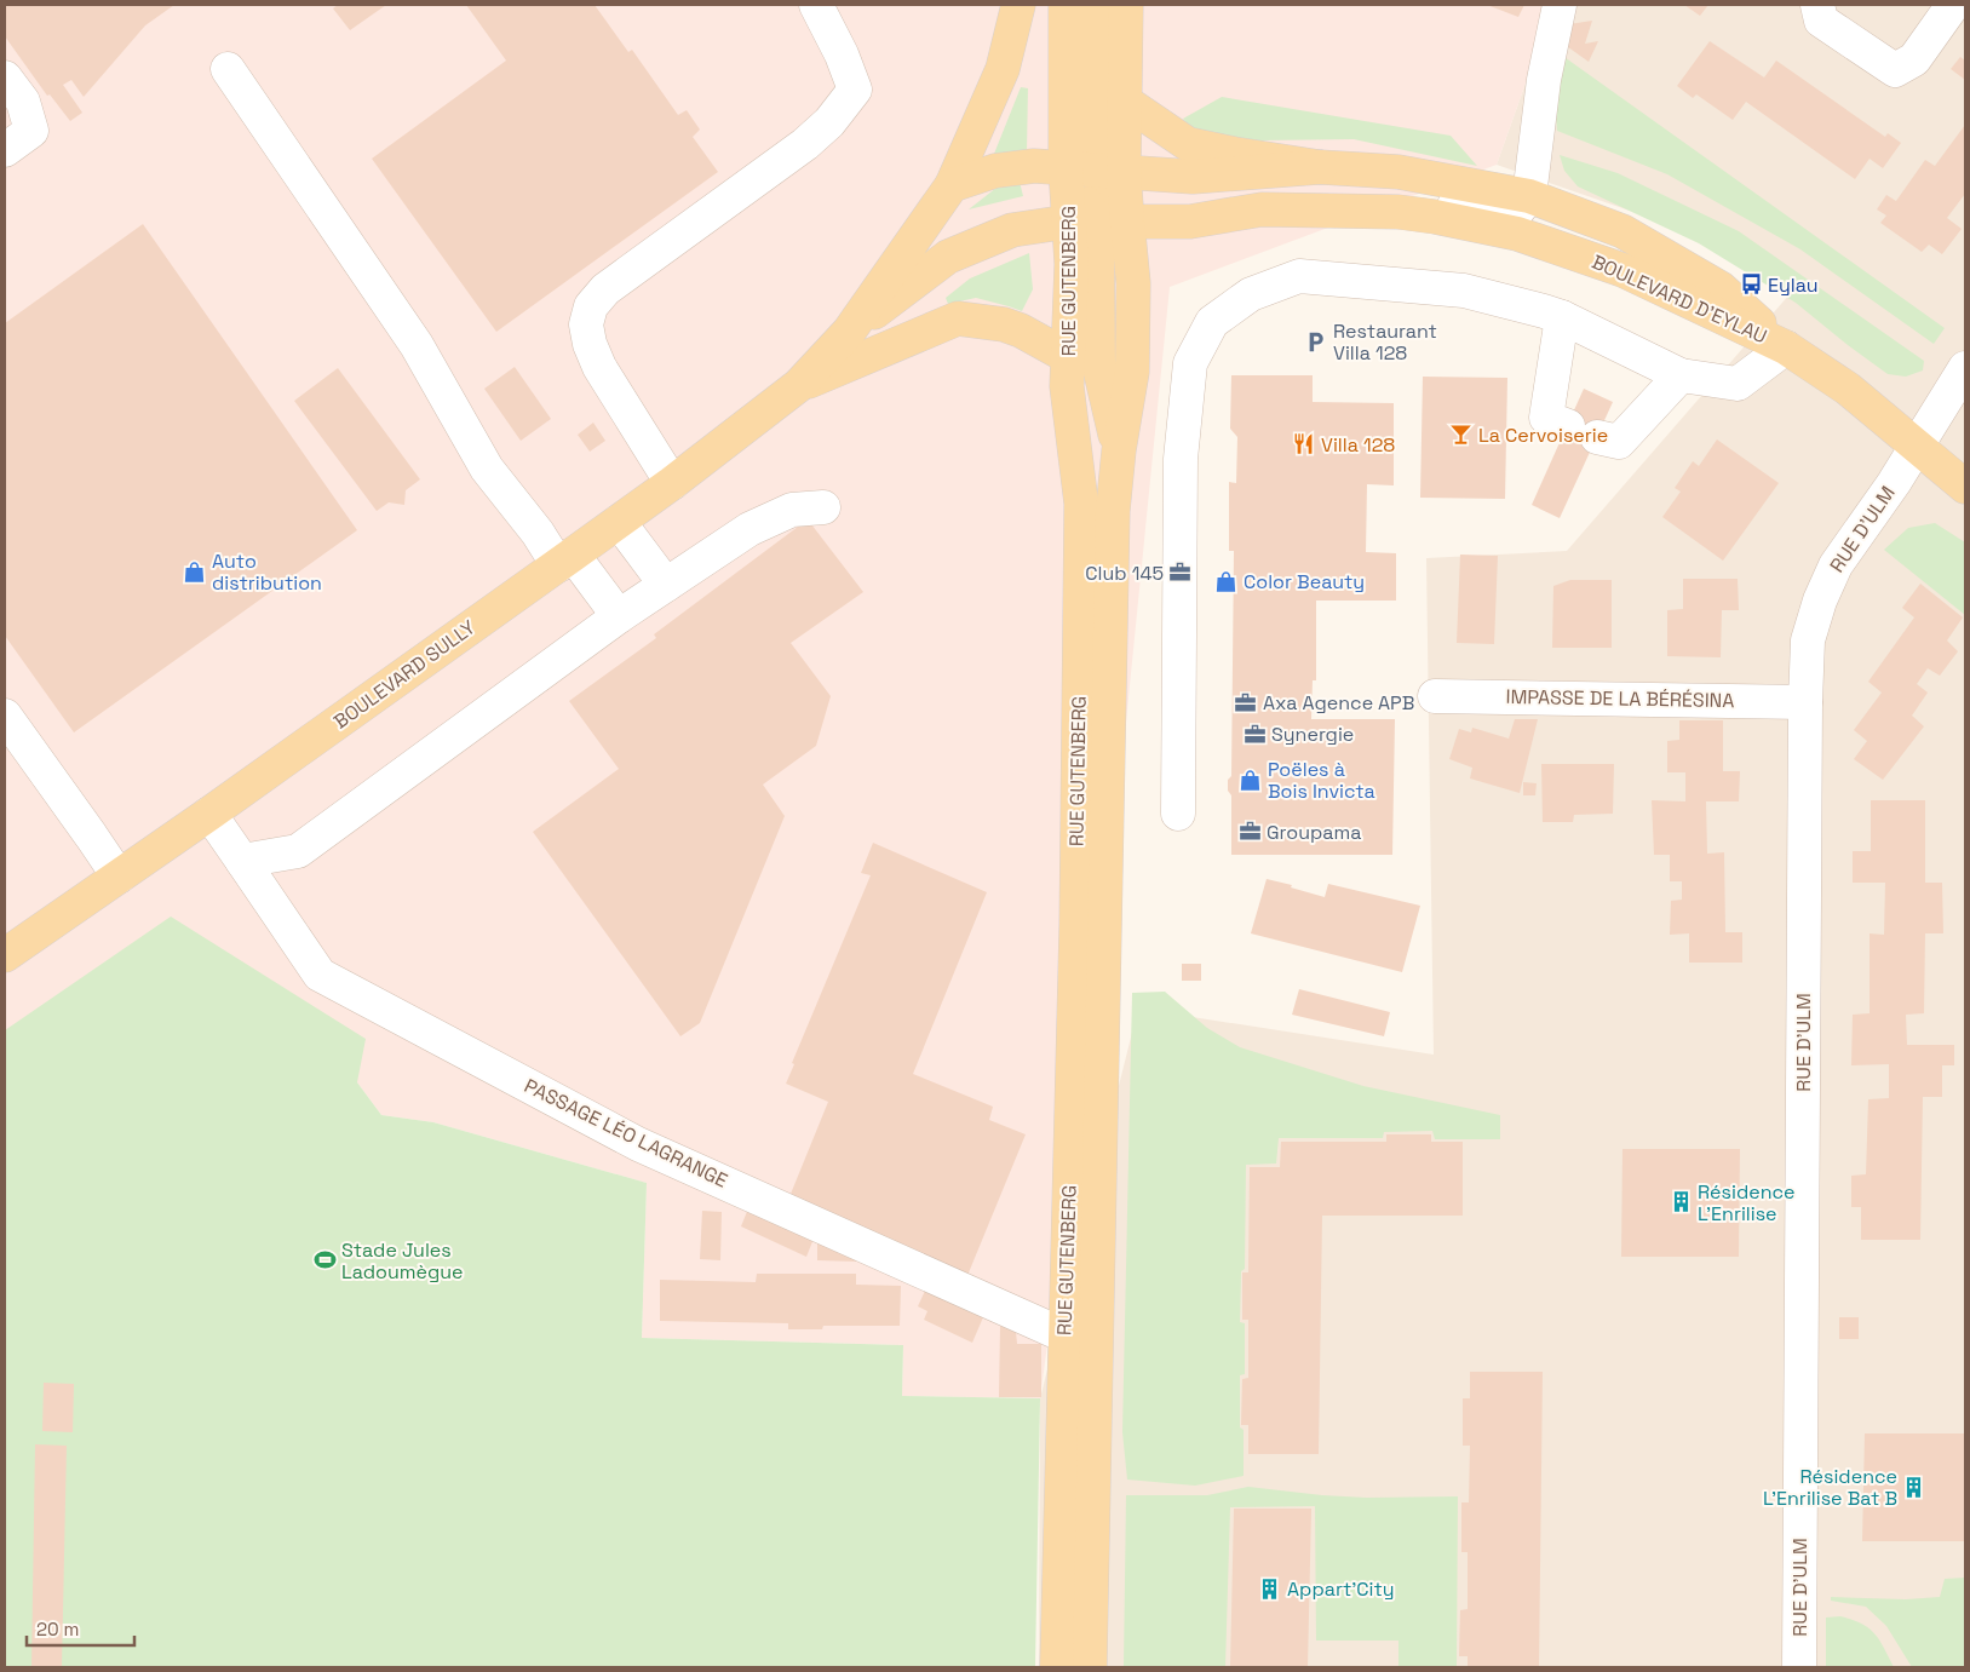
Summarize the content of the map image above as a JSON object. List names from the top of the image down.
{
  "streets": {
    "main road": ["RUE GUTENBERG", "BOULEVARD D'EYLAU", "BOULEVARD SULLY"],
    "street": ["RUE D'ULM", "IMPASSE DE LA BÉRÉSINA", "PASSAGE LÉO LAGRANGE"]
  },
  "crossings": [
    ["RUE GUTENBERG", "BOULEVARD D'EYLAU"],
    ["RUE GUTENBERG", "BOULEVARD SULLY"],
    ["RUE GUTENBERG", "PASSAGE LÉO LAGRANGE"],
    ["BOULEVARD D'EYLAU", "RUE D'ULM"],
    ["BOULEVARD D'EYLAU", "BOULEVARD SULLY"],
    ["RUE D'ULM", "IMPASSE DE LA BÉRÉSINA"],
    ["BOULEVARD SULLY", "PASSAGE LÉO LAGRANGE"]
  ],
  "places": {
    "bus stop": ["Eylau"],
    "parking": ["Restaurant Villa 128"],
    "bar": ["La Cervoiserie"],
    "restaurant": ["Villa 128"],
    "shop": ["Auto distribution", "Color Beauty", "Poëles à Bois Invicta"],
    "office": [
      "Club 145",
      "Axa Agence APB",
      "Synergie",
      "Groupama"
    ],
    "building": ["Résidence L'Enrilise", "Résidence L'Enrilise Bat B", "Appart'City"],
    "sports": ["Stade Jules Ladoumègue"]
  },
  "scale_bar": "20 m"
}
